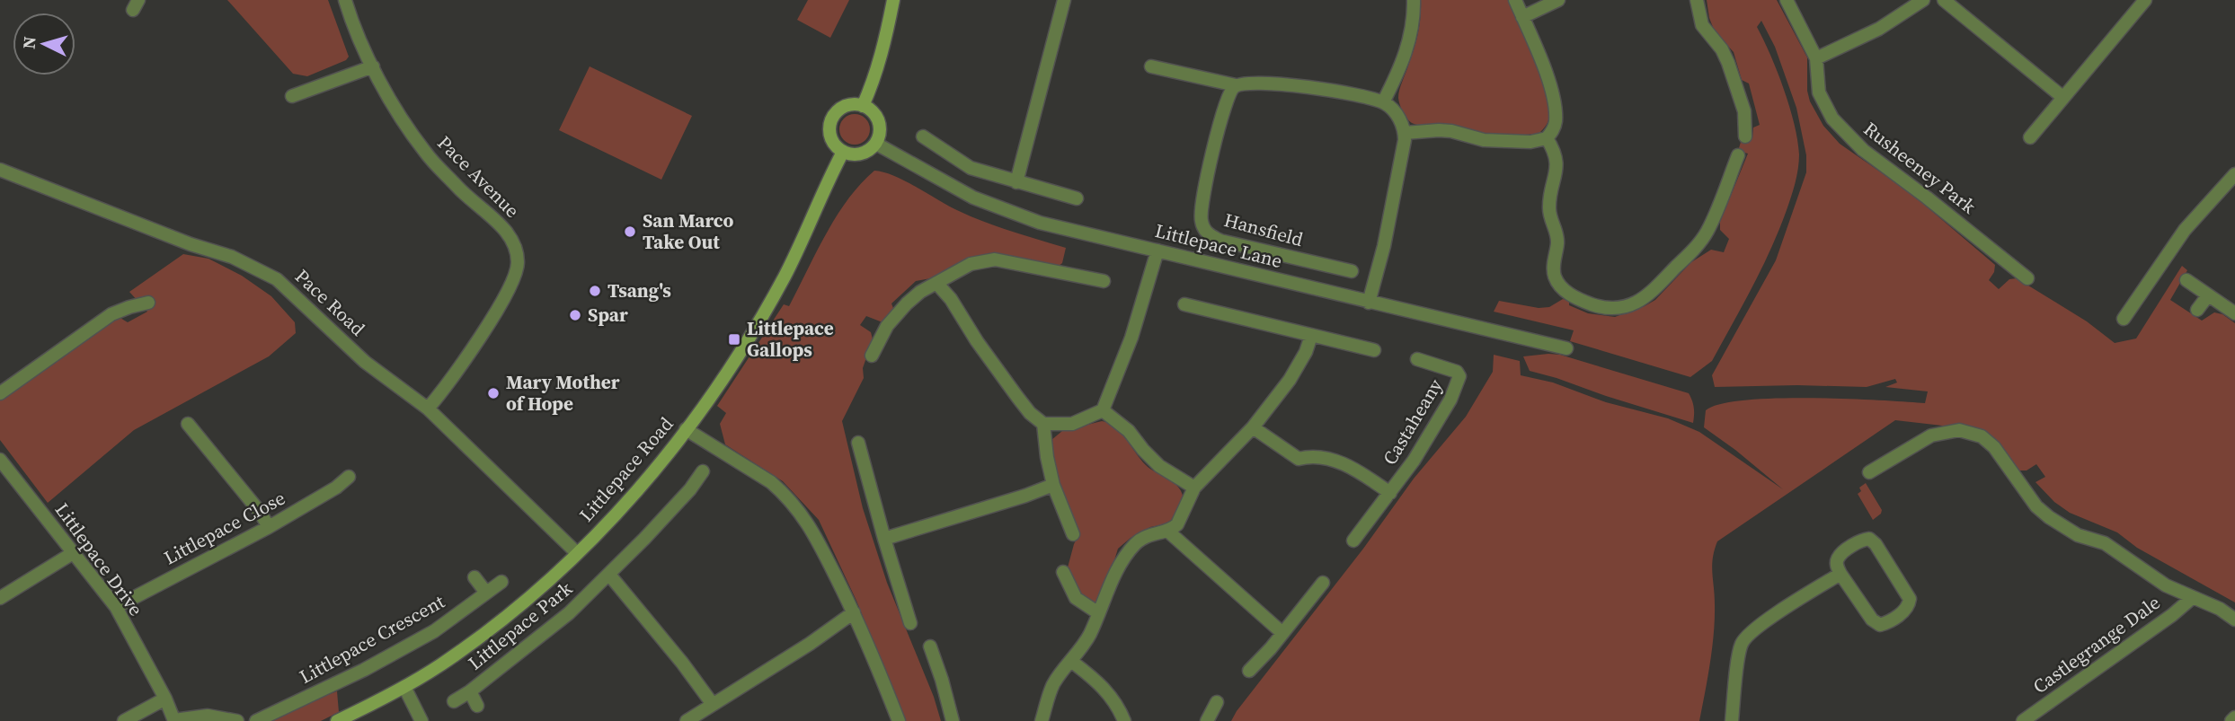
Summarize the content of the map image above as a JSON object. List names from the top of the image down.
{
  "streets": {
    "street": [
      "Rusheeney Park",
      "Pace Avenue",
      "Hansfield",
      "Littlepace Lane",
      "Pace Road",
      "Castaheany",
      "Littlepace Road",
      "Littlepace Close",
      "Littlepace Drive",
      "Littlepace Park",
      "Littlepace Crescent",
      "Castlegrange Dale"
    ]
  },
  "crossings": [
    ["Pace Avenue", "Pace Road"],
    ["Littlepace Lane", "Littlepace Road"],
    ["Pace Road", "Littlepace Road"],
    ["Littlepace Close", "Littlepace Drive"]
  ],
  "places": {
    "other": [
      "San Marco Take Out",
      "Tsang's",
      "Spar",
      "Mary Mother of Hope"
    ],
    "transit": ["Littlepace Gallops"]
  },
  "north": "left"
}
